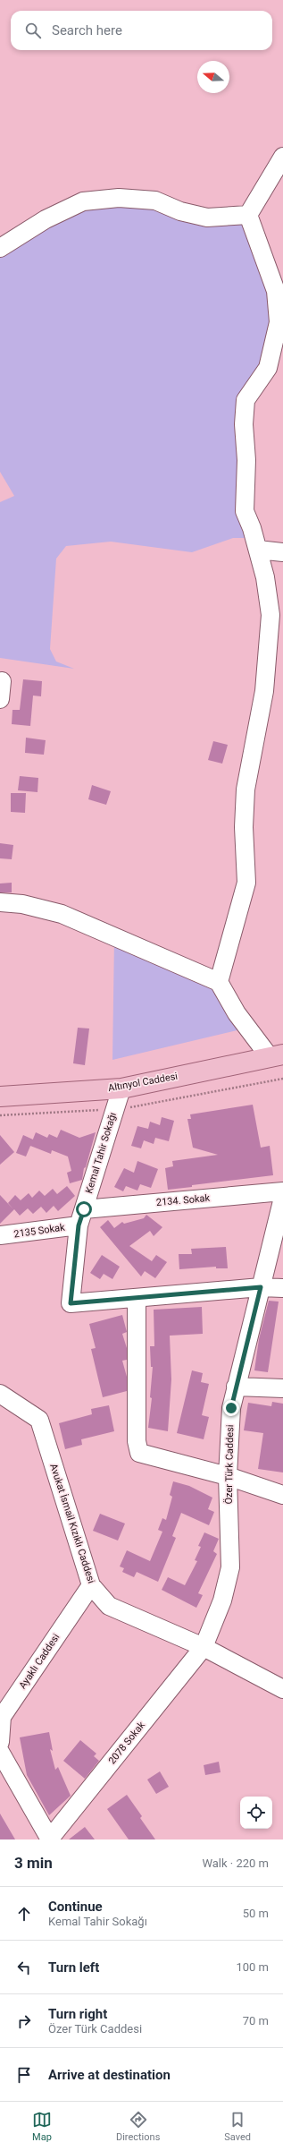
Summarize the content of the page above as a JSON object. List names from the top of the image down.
{
  "streets": {
    "main road": ["Altınyol Caddesi"],
    "street": [
      "Kemal Tahir Sokağı",
      "2134. Sokak",
      "2135 Sokak",
      "Özer Türk Caddesi",
      "Avukat İsmail Kızıklı Caddesi",
      "Ayaklı Caddesi",
      "2078 Sokak"
    ]
  },
  "crossings": [
    ["Altınyol Caddesi", "Kemal Tahir Sokağı"],
    ["Kemal Tahir Sokağı", "2134. Sokak"],
    ["Kemal Tahir Sokağı", "2135 Sokak"],
    ["2134. Sokak", "2135 Sokak"],
    ["Özer Türk Caddesi", "Avukat İsmail Kızıklı Caddesi"],
    ["Özer Türk Caddesi", "2078 Sokak"],
    ["Avukat İsmail Kızıklı Caddesi", "Ayaklı Caddesi"],
    ["Avukat İsmail Kızıklı Caddesi", "2078 Sokak"]
  ],
  "north": "left",
  "page": {
    "search": "Search here",
    "heading": ["3 min", "Walk · 220 m"],
    "list": [
      ["Continue", "Kemal Tahir Sokağı", "50 m"],
      ["Turn left", "100 m"],
      ["Turn right", "Özer Türk Caddesi", "70 m"],
      "Arrive at destination"
    ],
    "nav": ["Map", "Directions", "Saved"]
  }
}
